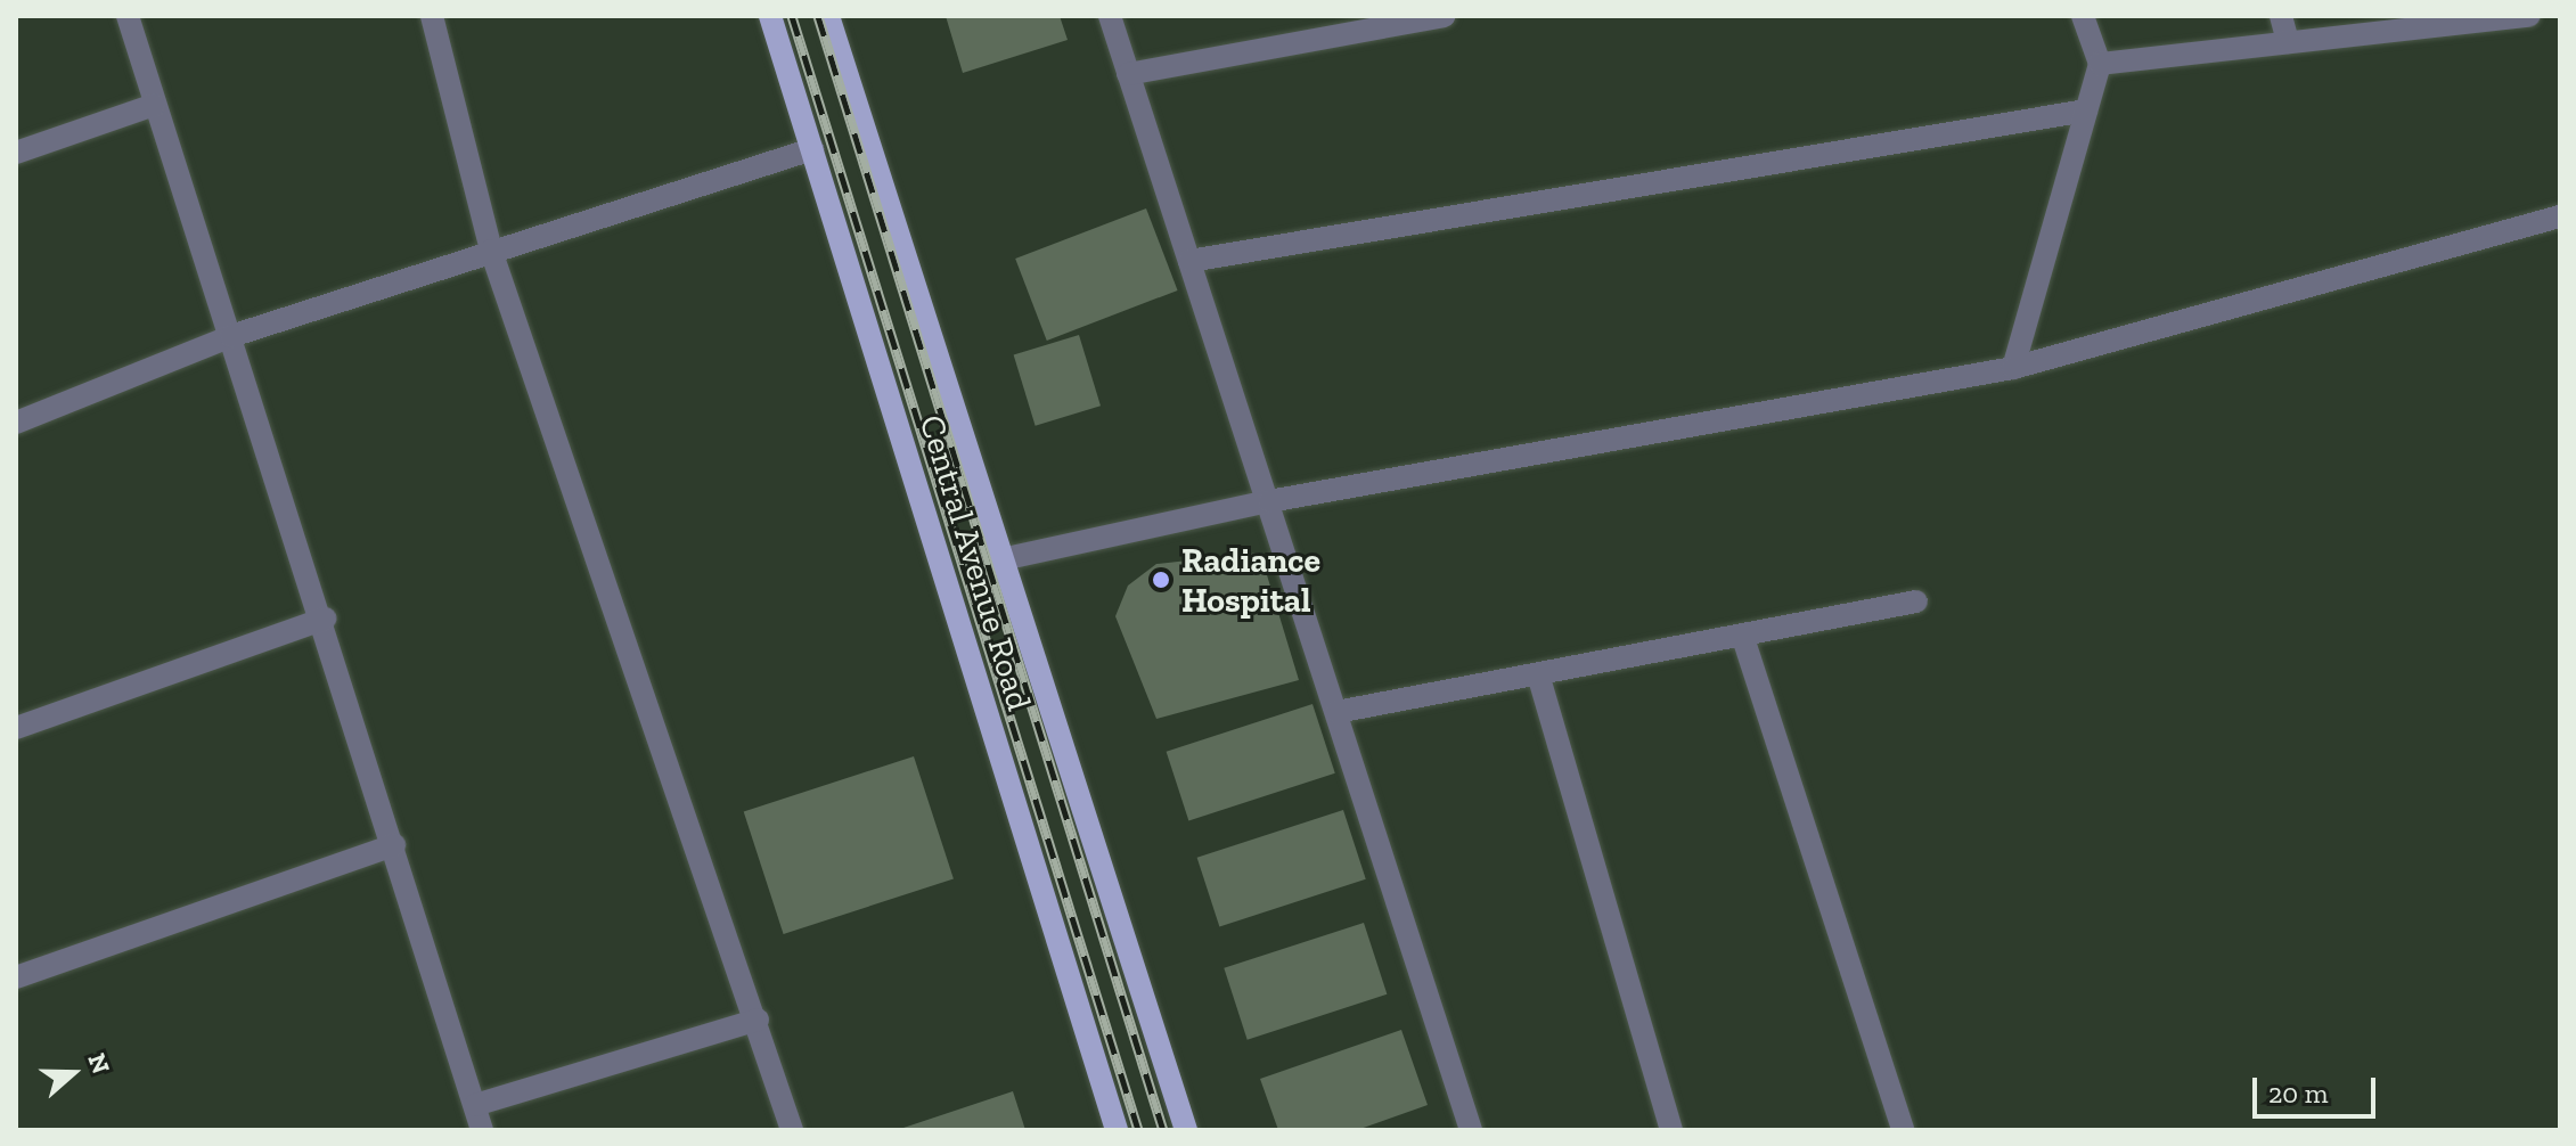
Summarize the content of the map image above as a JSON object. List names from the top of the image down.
{
  "streets": {
    "main road": ["Central Avenue Road"]
  },
  "places": ["Radiance Hospital"],
  "scale_bar": "20 m",
  "north": "right"
}
